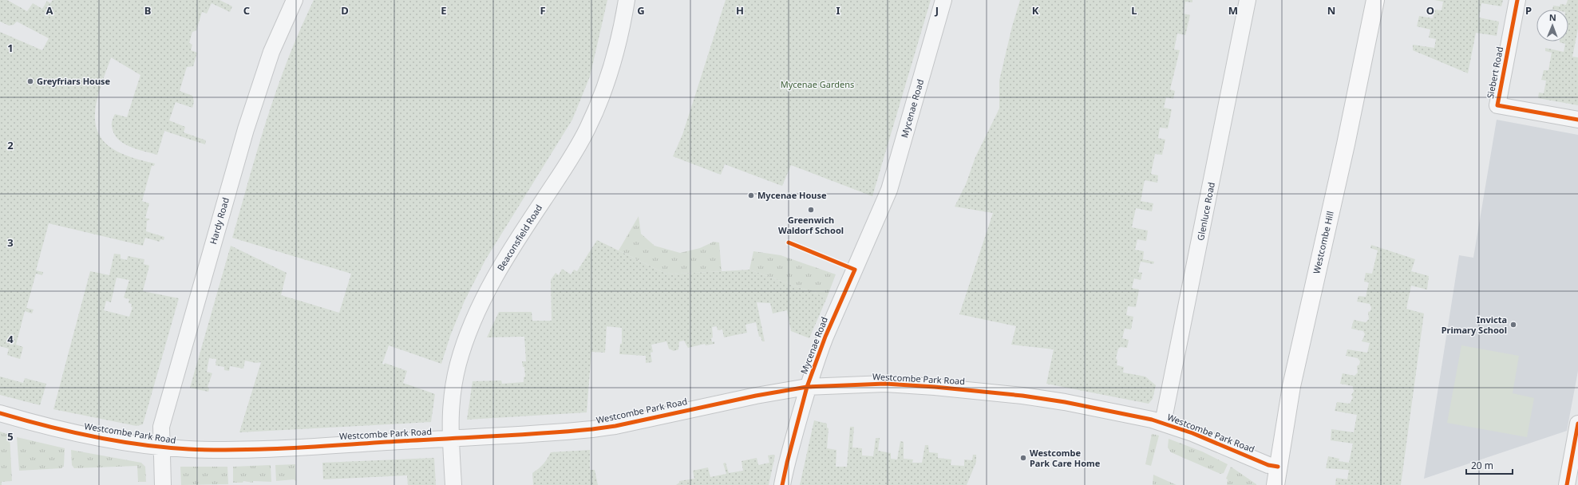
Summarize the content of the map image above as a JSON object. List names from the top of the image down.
{
  "streets": {
    "street": [
      "Siebert Road",
      "Mycenae Road",
      "Glenluce Road",
      "Hardy Road",
      "Beaconsfield Road",
      "Westcombe Hill",
      "Westcombe Park Road"
    ]
  },
  "crossings": [
    ["Mycenae Road", "Westcombe Park Road"],
    ["Glenluce Road", "Westcombe Park Road"],
    ["Hardy Road", "Westcombe Park Road"],
    ["Beaconsfield Road", "Westcombe Park Road"],
    ["Westcombe Hill", "Westcombe Park Road"]
  ],
  "parks": ["Mycenae Gardens"],
  "places": [
    "Greyfriars House",
    "Mycenae House",
    "Greenwich Waldorf School",
    "Invicta Primary School",
    "Westcombe Park Care Home"
  ],
  "scale_bar": "20 m",
  "north": "top",
  "grid": {
    "columns": [
      "A",
      "B",
      "C",
      "D",
      "E",
      "F",
      "G",
      "H",
      "I",
      "J",
      "K",
      "L",
      "M",
      "N",
      "O",
      "P"
    ],
    "rows": [
      "1",
      "2",
      "3",
      "4",
      "5"
    ]
  }
}
